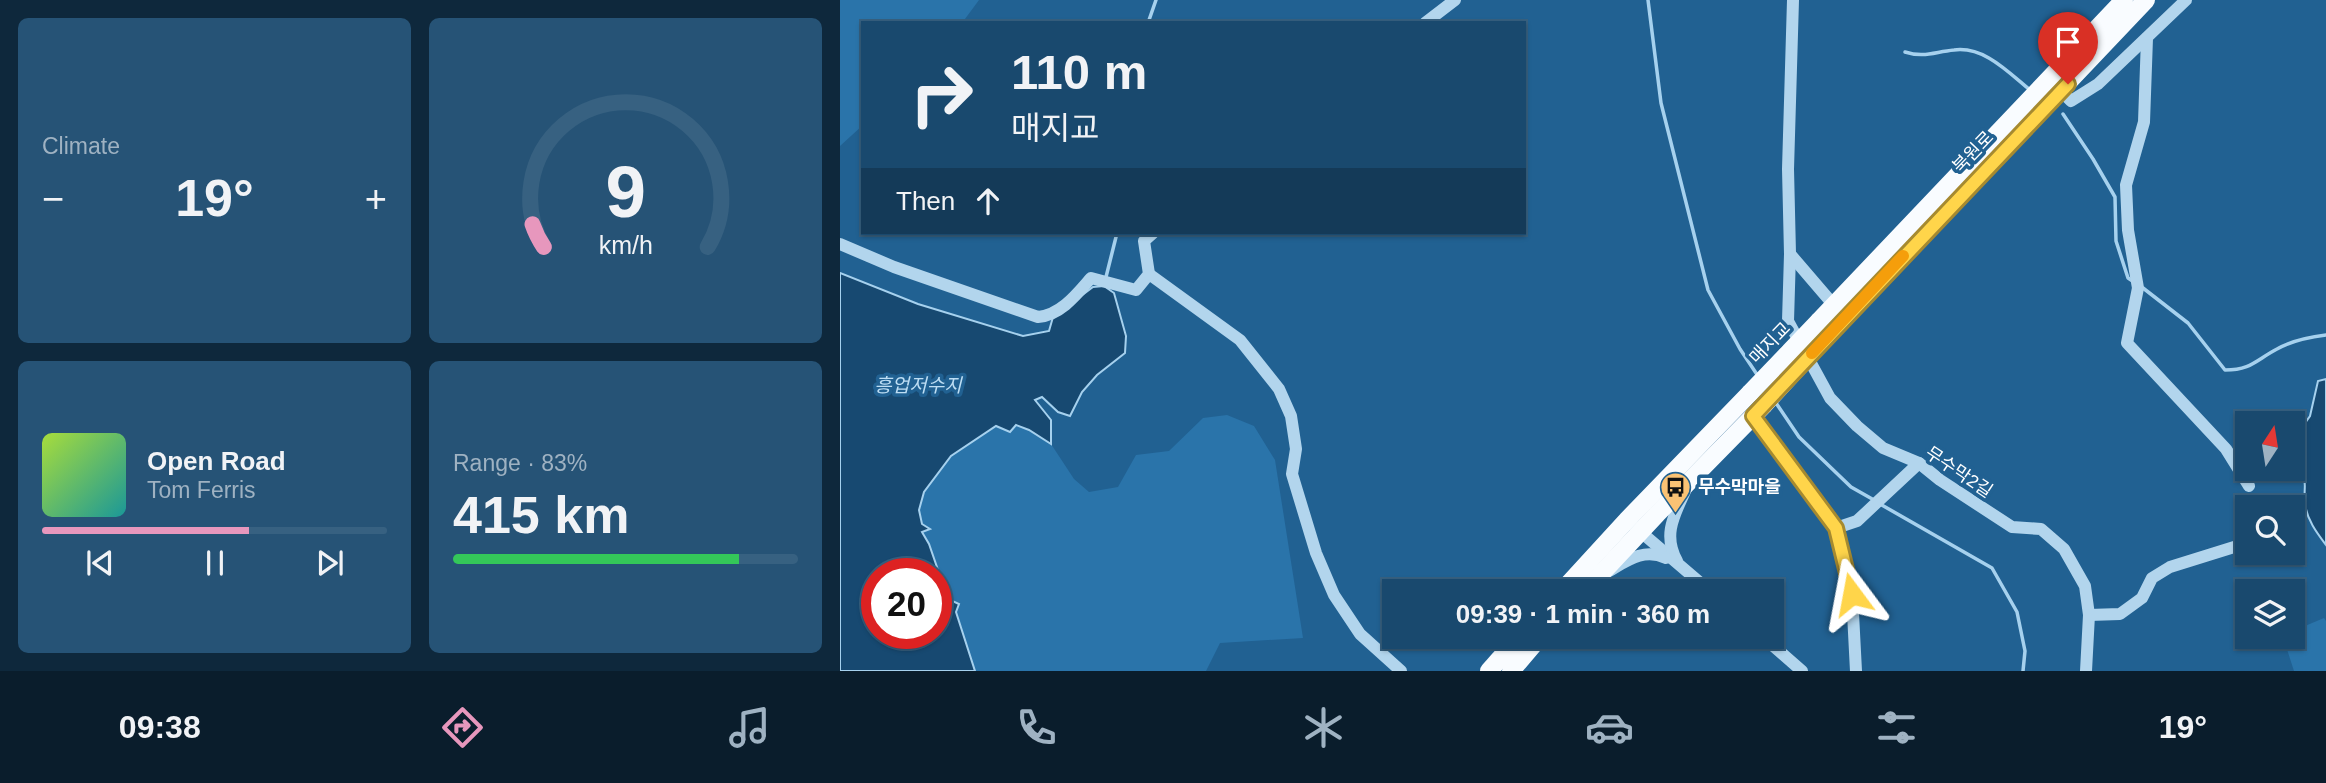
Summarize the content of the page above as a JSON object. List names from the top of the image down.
{
  "streets": {
    "main road": ["북원로", "매지교"],
    "street": ["무수막2길"]
  },
  "crossings": [
    ["북원로", "매지교"]
  ],
  "water": ["흥업저수지"],
  "places": {
    "bus stop": ["무수막마을"]
  },
  "north": "top",
  "page": {
    "tile": [
      "Climate",
      ["Range · 83%", "415 km"]
    ],
    "turn": ["110 m", "매지교"],
    "then": "Then",
    "heat": ["−", "19°", "+"],
    "song": ["Open Road", "Tom Ferris"],
    "limit": "20",
    "trip": "09:39 · 1 min · 360 m",
    "tabs": ["09:38", "19°"],
    "gauge": ["9", "km/h"]
  }
}
